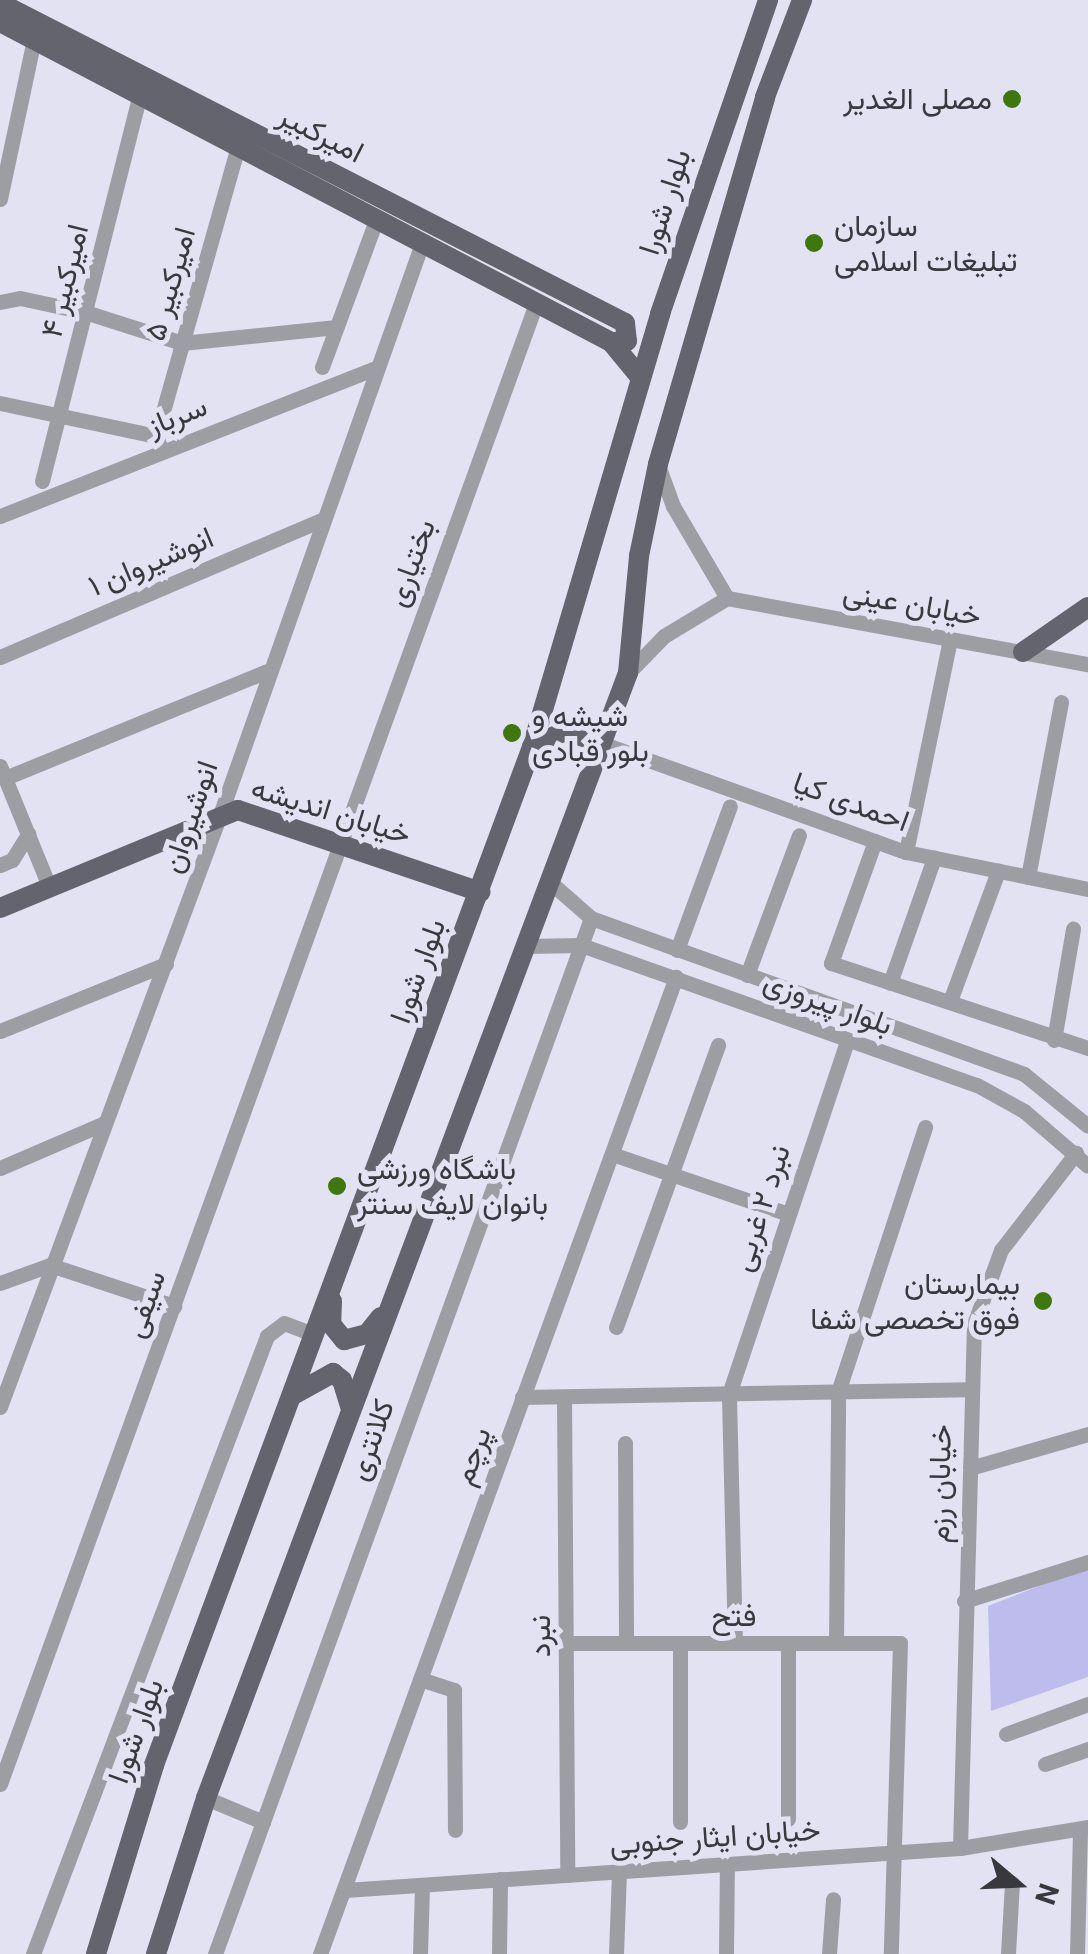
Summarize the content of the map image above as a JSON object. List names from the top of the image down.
{
  "streets": {
    "main road": ["امیرکبیر", "بلوار شورا", "خیابان اندیشه"],
    "street": [
      "امیرکبیر ۴",
      "امیرکبیر ۵",
      "سرباز",
      "انوشیروان ۱",
      "بختیاری",
      "خیابان عینی",
      "احمدی کیا",
      "انوشیروان",
      "بلوار پیروزی",
      "نبرد ۲ غربی",
      "سیفی",
      "کلانتری",
      "پرچم",
      "خیابان رزم",
      "فتح",
      "نبرد",
      "خیابان ایثار جنوبی"
    ]
  },
  "crossings": [
    ["امیرکبیر", "امیرکبیر ۴"],
    ["امیرکبیر", "امیرکبیر ۵"],
    ["امیرکبیر", "بختیاری"],
    ["امیرکبیر", "انوشیروان"],
    ["بلوار شورا", "خیابان اندیشه"],
    ["امیرکبیر ۵", "سرباز"],
    ["سرباز", "انوشیروان"],
    ["انوشیروان ۱", "انوشیروان"],
    ["بختیاری", "خیابان اندیشه"],
    ["بختیاری", "سیفی"],
    ["خیابان اندیشه", "انوشیروان"],
    ["خیابان اندیشه", "سیفی"],
    ["بلوار پیروزی", "نبرد ۲ غربی"],
    ["بلوار پیروزی", "کلانتری"],
    ["بلوار پیروزی", "پرچم"],
    ["بلوار پیروزی", "خیابان رزم"],
    ["نبرد ۲ غربی", "فتح"],
    ["پرچم", "خیابان ایثار جنوبی"],
    ["خیابان رزم", "خیابان ایثار جنوبی"],
    ["فتح", "نبرد"],
    ["فتح", "خیابان ایثار جنوبی"],
    ["نبرد", "خیابان ایثار جنوبی"]
  ],
  "places": [
    "مصلی الغدیر",
    "سازمان تبلیغات اسلامی",
    "شیشه و بلور قبادی",
    "باشگاه ورزشی بانوان لایف سنتر",
    "بیمارستان فوق تخصصی شفا"
  ],
  "north": "right"
}
